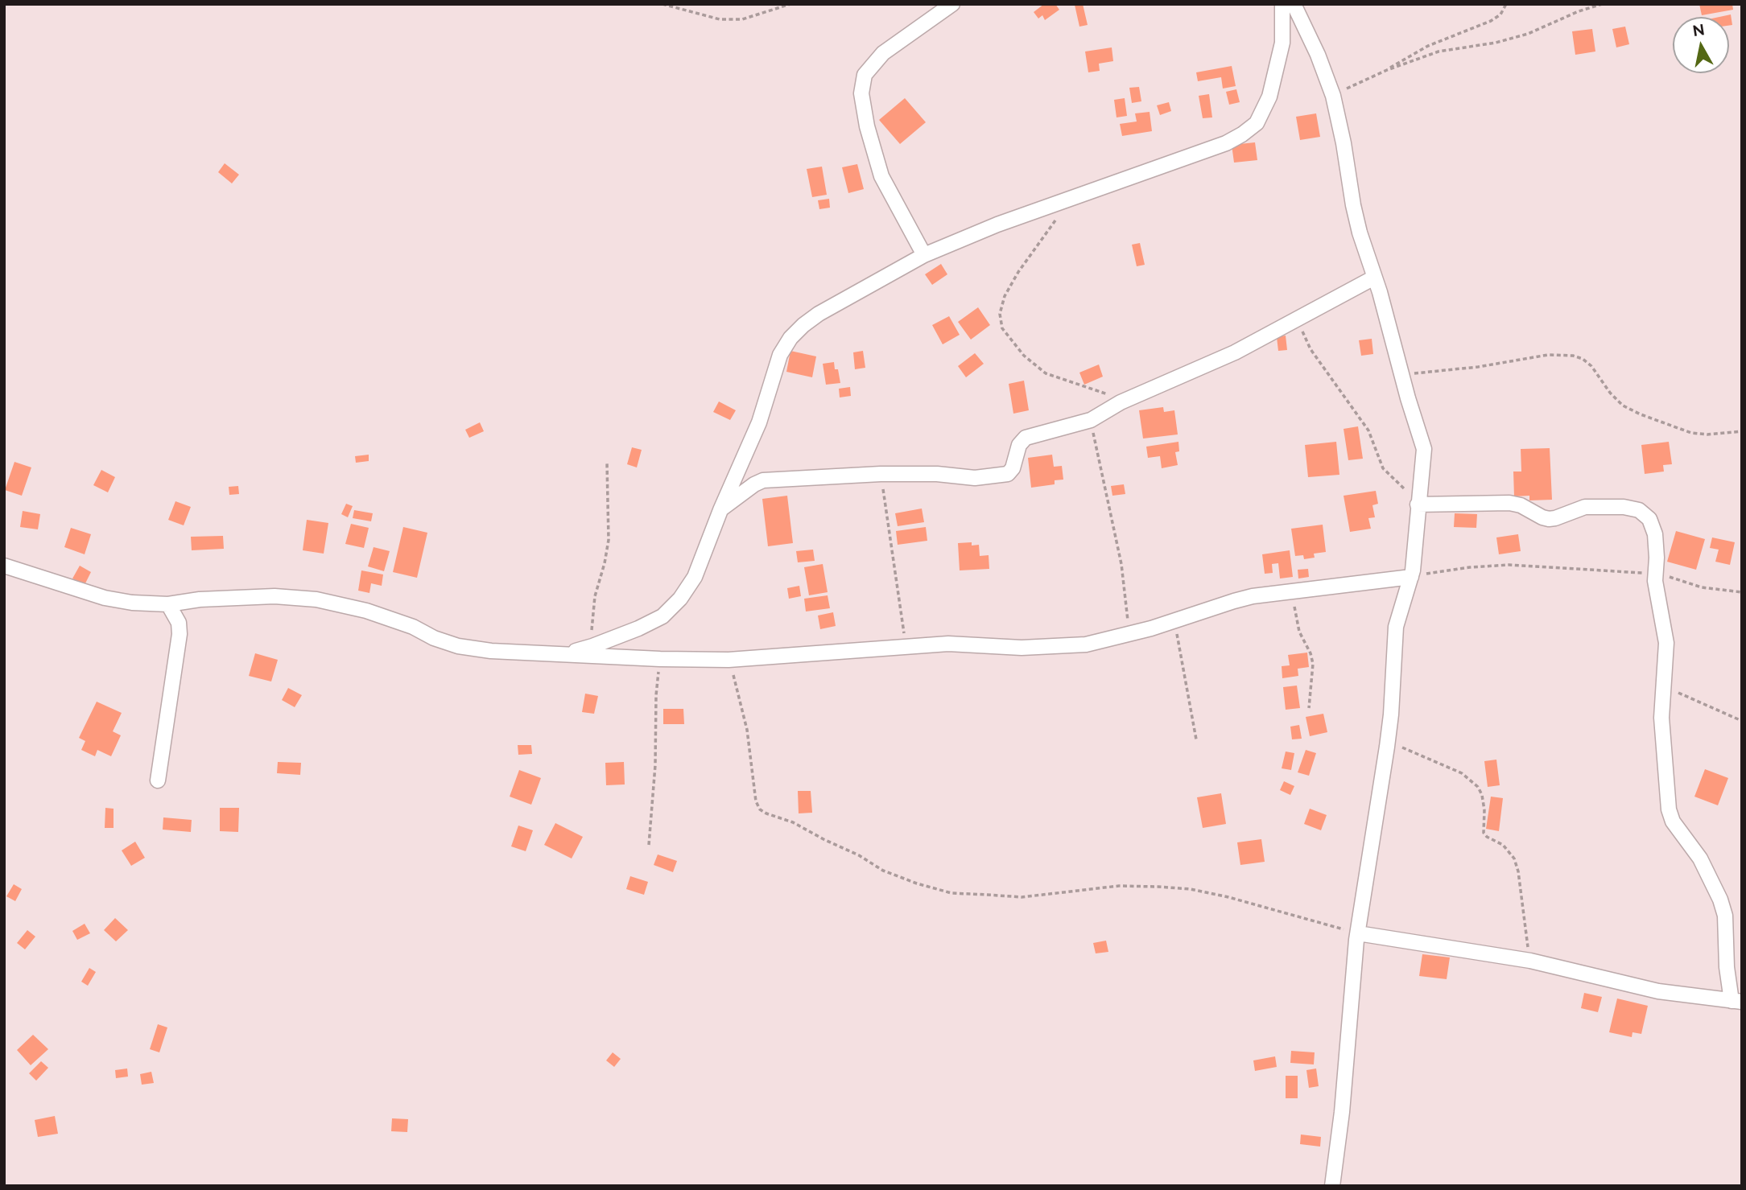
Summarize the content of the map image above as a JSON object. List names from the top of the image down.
{
  "north": "top"
}
